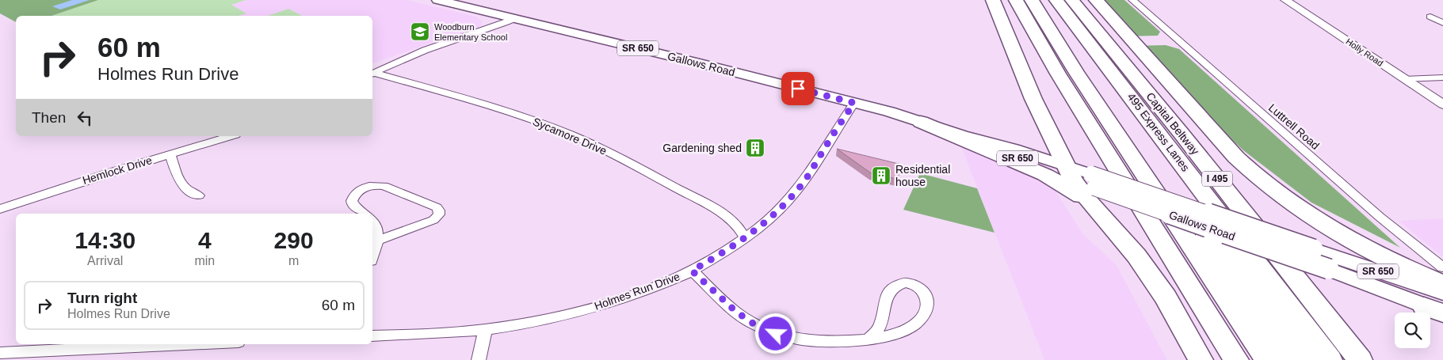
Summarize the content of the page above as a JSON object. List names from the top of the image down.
{
  "streets": {
    "highway": ["Capital Beltway", "495 Express Lanes", "I 495"],
    "main road": ["SR 650", "Gallows Road"],
    "street": [
      "Holly Road",
      "Luttrell Road",
      "Sycamore Drive",
      "Hemlock Drive",
      "Holmes Run Drive"
    ]
  },
  "crossings": [
    ["Gallows Road", "Holmes Run Drive"],
    ["Sycamore Drive", "Holmes Run Drive"]
  ],
  "places": {
    "school or university": ["Woodburn Elementary School"],
    "building": ["Gardening shed", "Residential house"]
  },
  "page": {
    "turn": ["60 m", "Holmes Run Drive"],
    "then": "Then",
    "eta": [
      "14:30",
      "Arrival",
      "4",
      "min",
      "290",
      "m"
    ],
    "list": [
      {
        "name": "Turn right",
        "note": "Holmes Run Drive",
        "value": "60 m"
      }
    ]
  }
}
